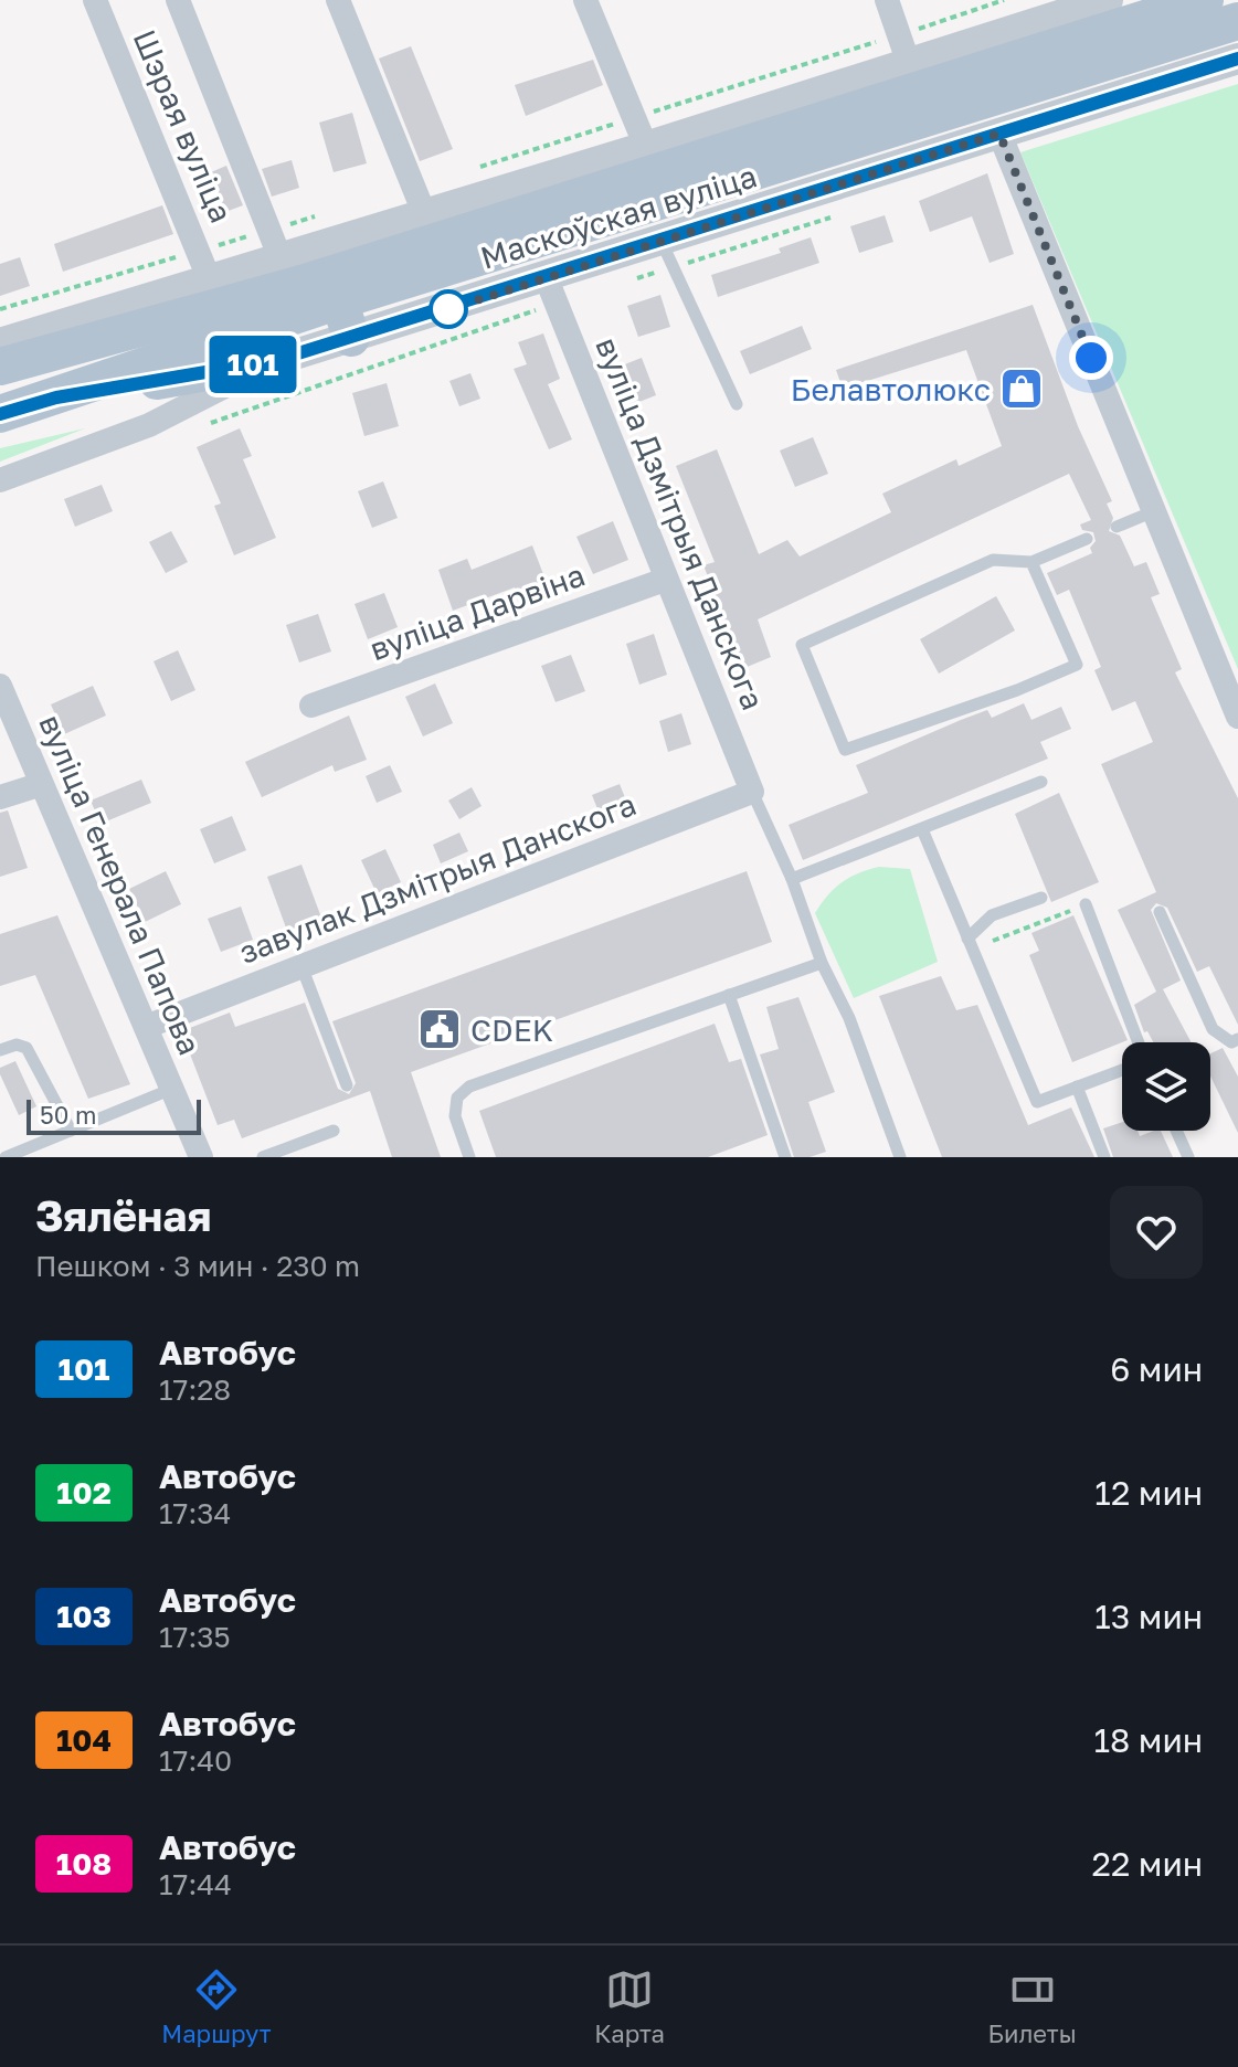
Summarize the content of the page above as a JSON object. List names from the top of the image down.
{
  "streets": {
    "main road": ["Маскоўская вуліца"],
    "street": [
      "Шэрая вуліца",
      "вуліца Дзмітрыя Данскога",
      "вуліца Дарвіна",
      "завулак Дзмітрыя Данскога",
      "вуліца Генерала Папова"
    ]
  },
  "crossings": [
    ["Шэрая вуліца", "Маскоўская вуліца"],
    ["Маскоўская вуліца", "вуліца Дзмітрыя Данскога"],
    ["вуліца Дзмітрыя Данскога", "вуліца Дарвіна"],
    ["вуліца Дзмітрыя Данскога", "завулак Дзмітрыя Данскога"],
    ["завулак Дзмітрыя Данскога", "вуліца Генерала Папова"]
  ],
  "places": {
    "shop": ["Белавтолюкс"],
    "public building": ["CDEK"]
  },
  "lines": ["bus line 101"],
  "scale_bar": "50 m",
  "page": {
    "on_map": "101",
    "scale": "50 m",
    "heading": ["Зялёная", "Пешком · 3 мин · 230 m"],
    "list": [
      {
        "mark": "101",
        "name": "Автобус",
        "note": "17:28",
        "value": "6 мин"
      },
      {
        "mark": "102",
        "name": "Автобус",
        "note": "17:34",
        "value": "12 мин"
      },
      {
        "mark": "103",
        "name": "Автобус",
        "note": "17:35",
        "value": "13 мин"
      },
      {
        "mark": "104",
        "name": "Автобус",
        "note": "17:40",
        "value": "18 мин"
      },
      {
        "mark": "108",
        "name": "Автобус",
        "note": "17:44",
        "value": "22 мин"
      }
    ],
    "tabs": ["Маршрут", "Карта", "Билеты"]
  }
}
